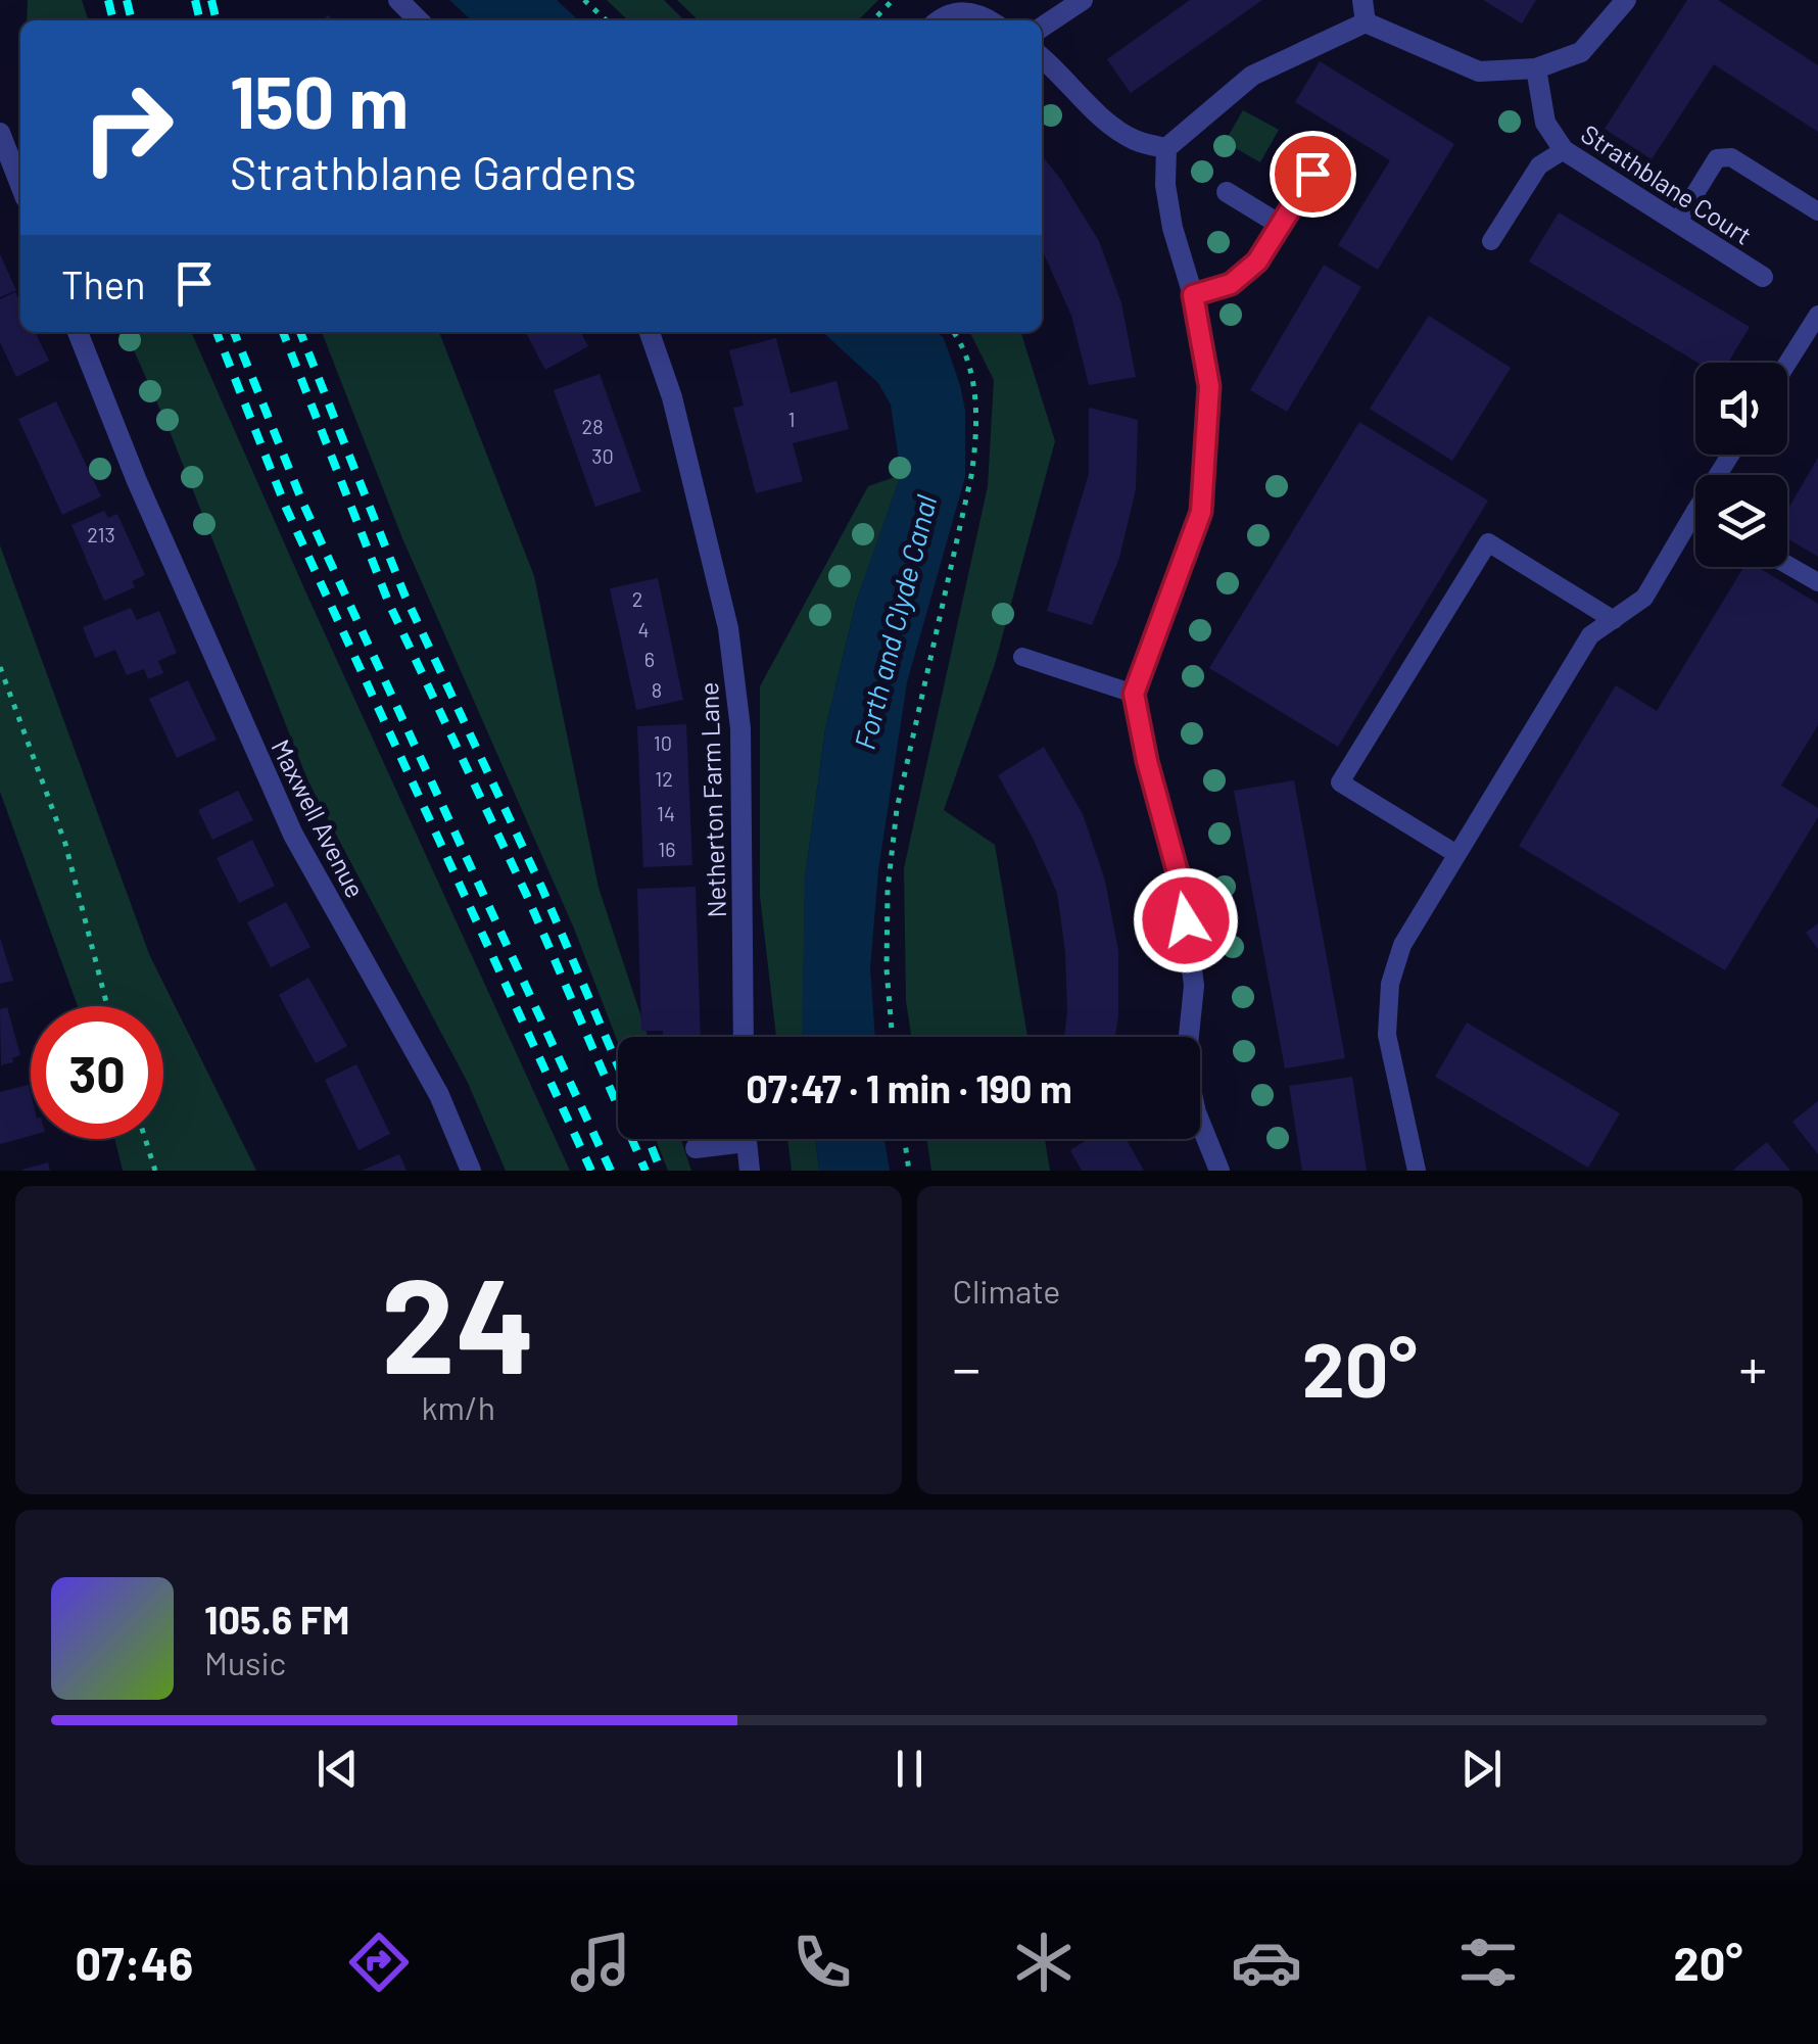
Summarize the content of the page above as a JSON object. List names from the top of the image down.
{
  "streets": {
    "street": ["Strathblane Court", "Netherton Farm Lane", "Maxwell Avenue"]
  },
  "water": ["Forth and Clyde Canal"],
  "house_numbers": [
    "1",
    "28",
    "30",
    "213",
    "2",
    "4",
    "6",
    "8",
    "10",
    "12",
    "14",
    "16"
  ],
  "page": {
    "turn": ["150 m", "Strathblane Gardens"],
    "then": "Then",
    "limit": "30",
    "trip": "07:47 · 1 min · 190 m",
    "tile": [
      ["24", "km/h"],
      "Climate"
    ],
    "heat": ["−", "20°", "+"],
    "song": ["105.6 FM", "Music"],
    "tabs": ["07:46", "20°"]
  }
}
